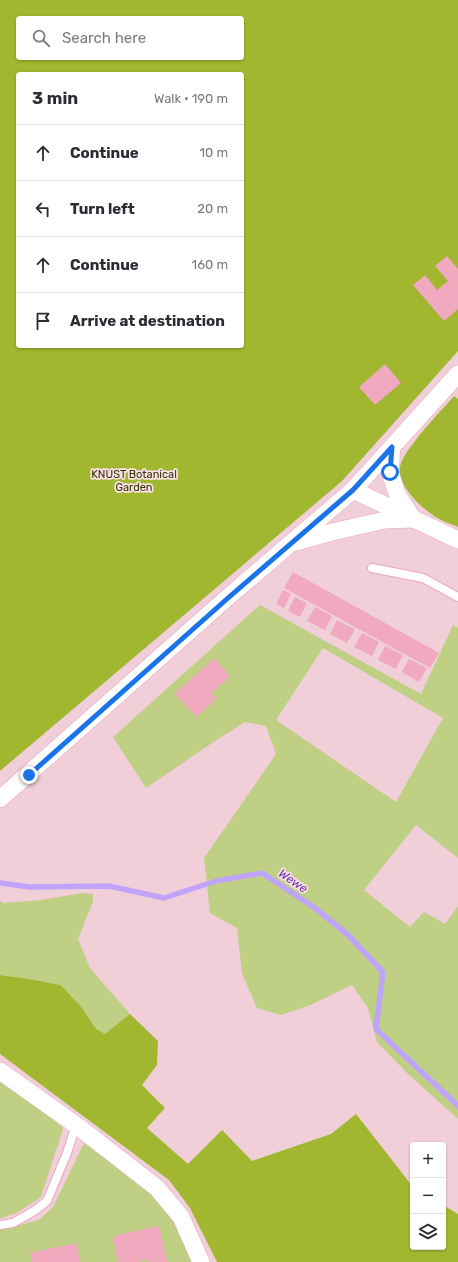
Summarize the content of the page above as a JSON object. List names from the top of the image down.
{
  "water": ["Wewe"],
  "parks": ["KNUST Botanical Garden"],
  "page": {
    "search": "Search here",
    "heading": ["3 min", "Walk · 190 m"],
    "list": [
      ["Continue", "10 m"],
      ["Turn left", "20 m"],
      ["Continue", "160 m"],
      "Arrive at destination"
    ],
    "map_buttons": ["+", "−"]
  }
}
